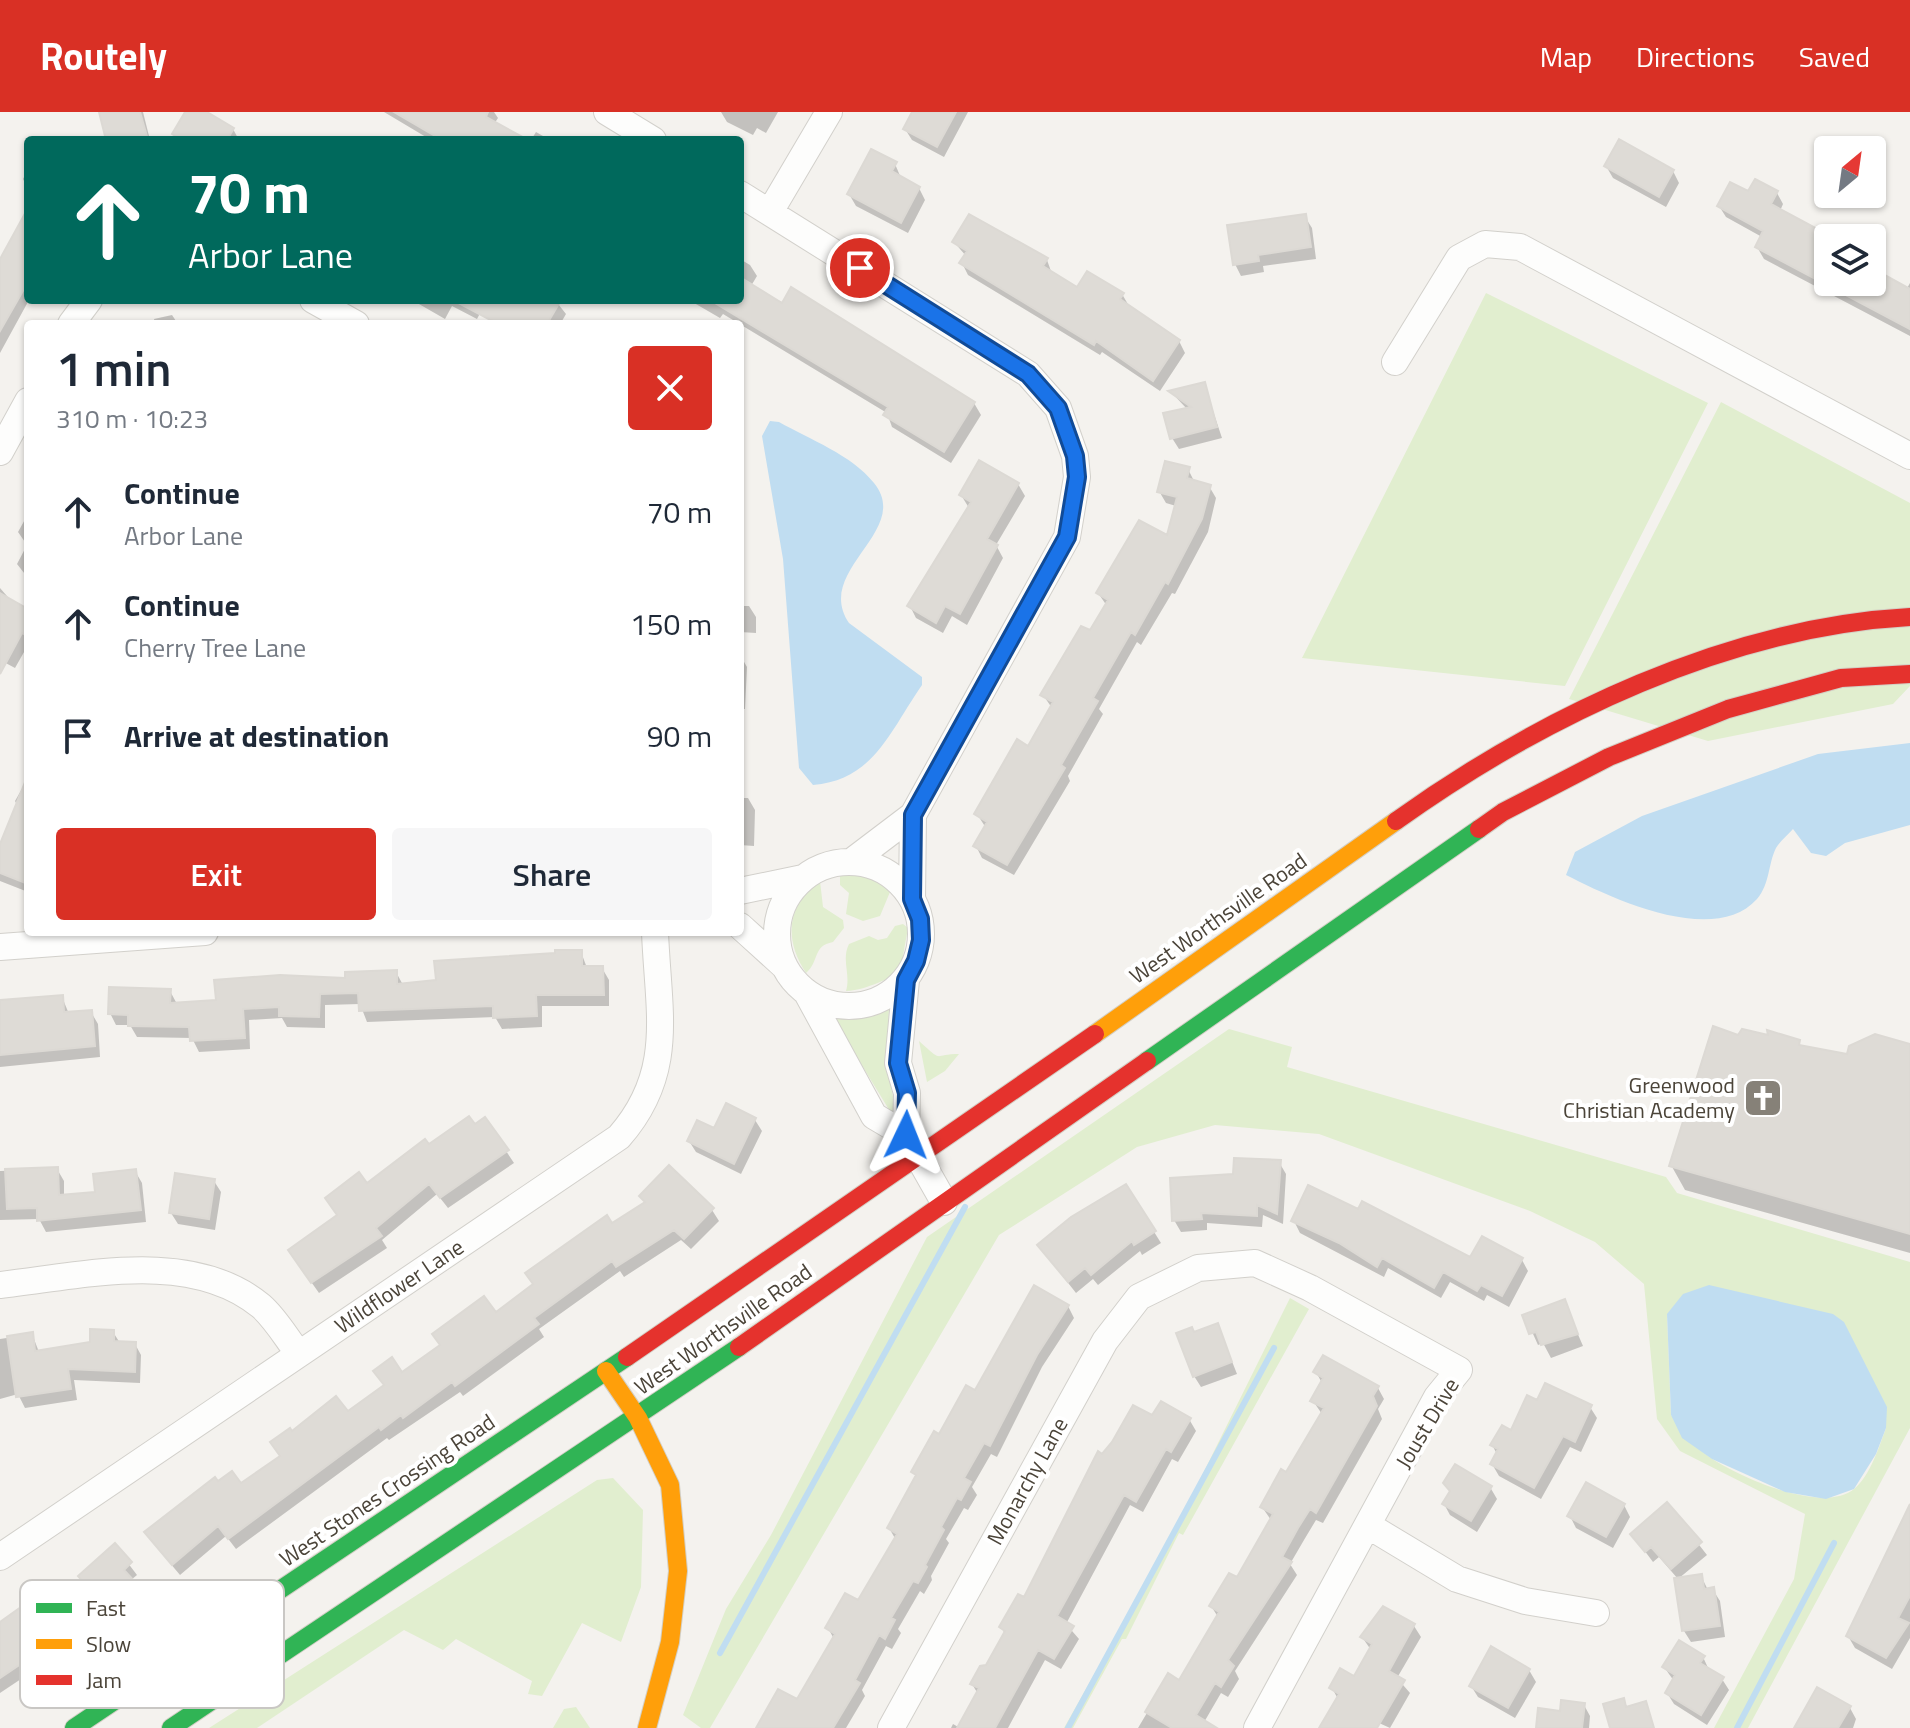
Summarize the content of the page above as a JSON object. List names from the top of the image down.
{
  "streets": {
    "main road": ["West Worthsville Road", "West Stones Crossing Road"],
    "street": ["Wildflower Lane", "Joust Drive", "Monarchy Lane"]
  },
  "crossings": [
    ["West Worthsville Road", "West Stones Crossing Road"],
    ["Joust Drive", "Monarchy Lane"]
  ],
  "places": {
    "church": ["Greenwood Christian Academy"]
  },
  "legend": ["Fast", "Slow", "Jam"],
  "north": "top right",
  "page": {
    "header": "Routely",
    "nav": ["Map", "Directions", "Saved"],
    "turn": ["70 m", "Arbor Lane"],
    "heading": ["1 min", "310 m · 10:23"],
    "list": [
      {
        "name": "Continue",
        "note": "Arbor Lane",
        "value": "70 m"
      },
      {
        "name": "Continue",
        "note": "Cherry Tree Lane",
        "value": "150 m"
      },
      {
        "name": "Arrive at destination",
        "value": "90 m"
      }
    ],
    "buttons": ["Exit", "Share"]
  }
}
